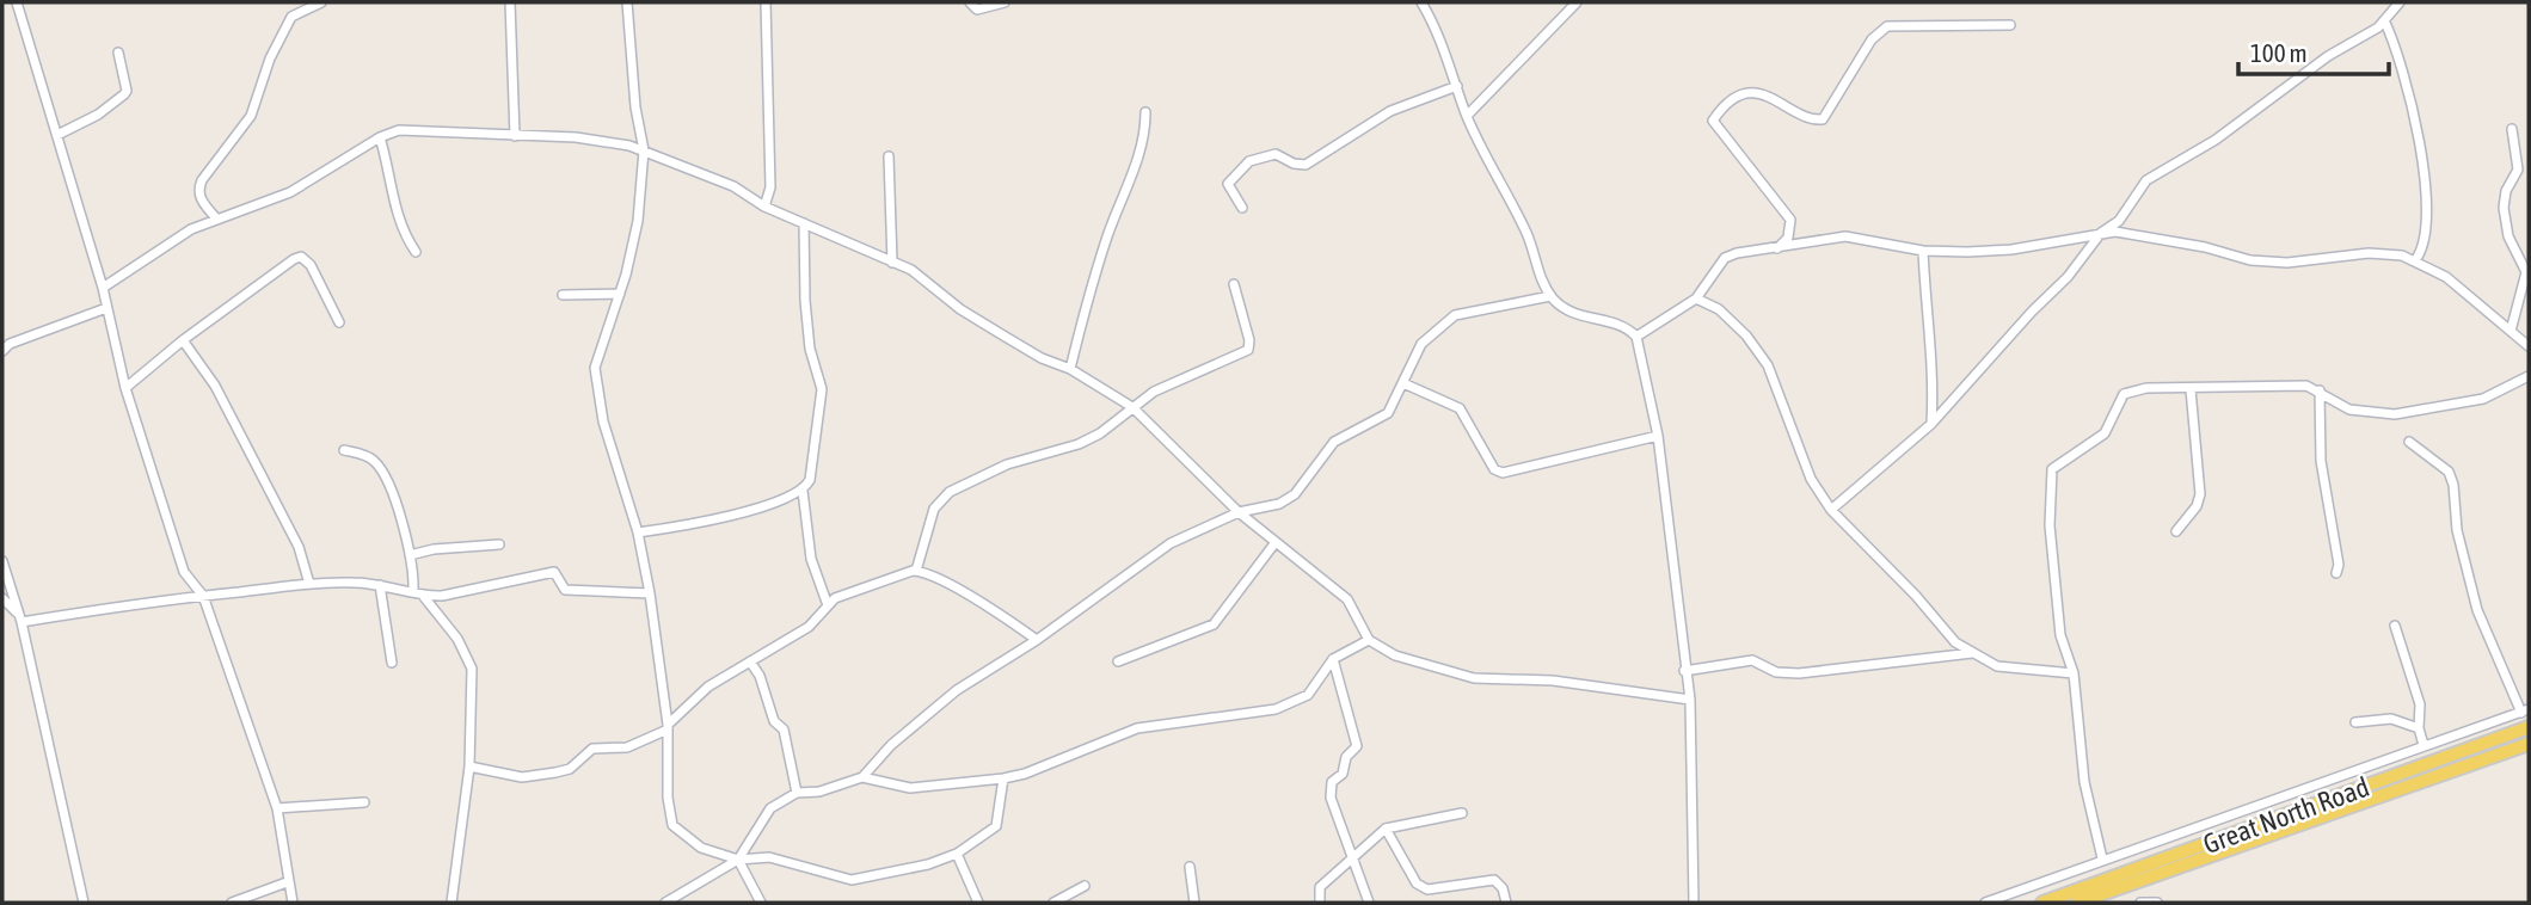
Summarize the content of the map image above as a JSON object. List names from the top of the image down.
{
  "streets": {
    "main road": ["Great North Road"]
  },
  "scale_bar": "100 m"
}
